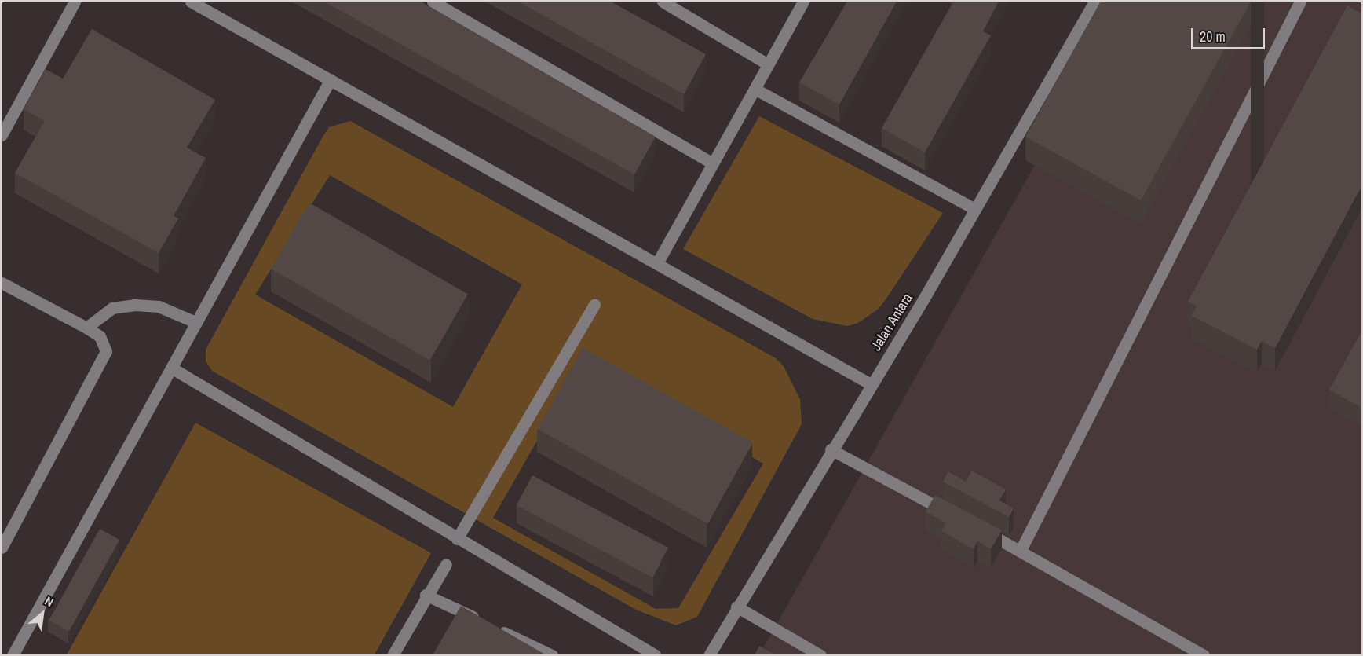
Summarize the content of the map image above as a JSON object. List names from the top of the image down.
{
  "streets": {
    "street": ["Jalan Antara"]
  },
  "scale_bar": "20 m",
  "north": "top right"
}
